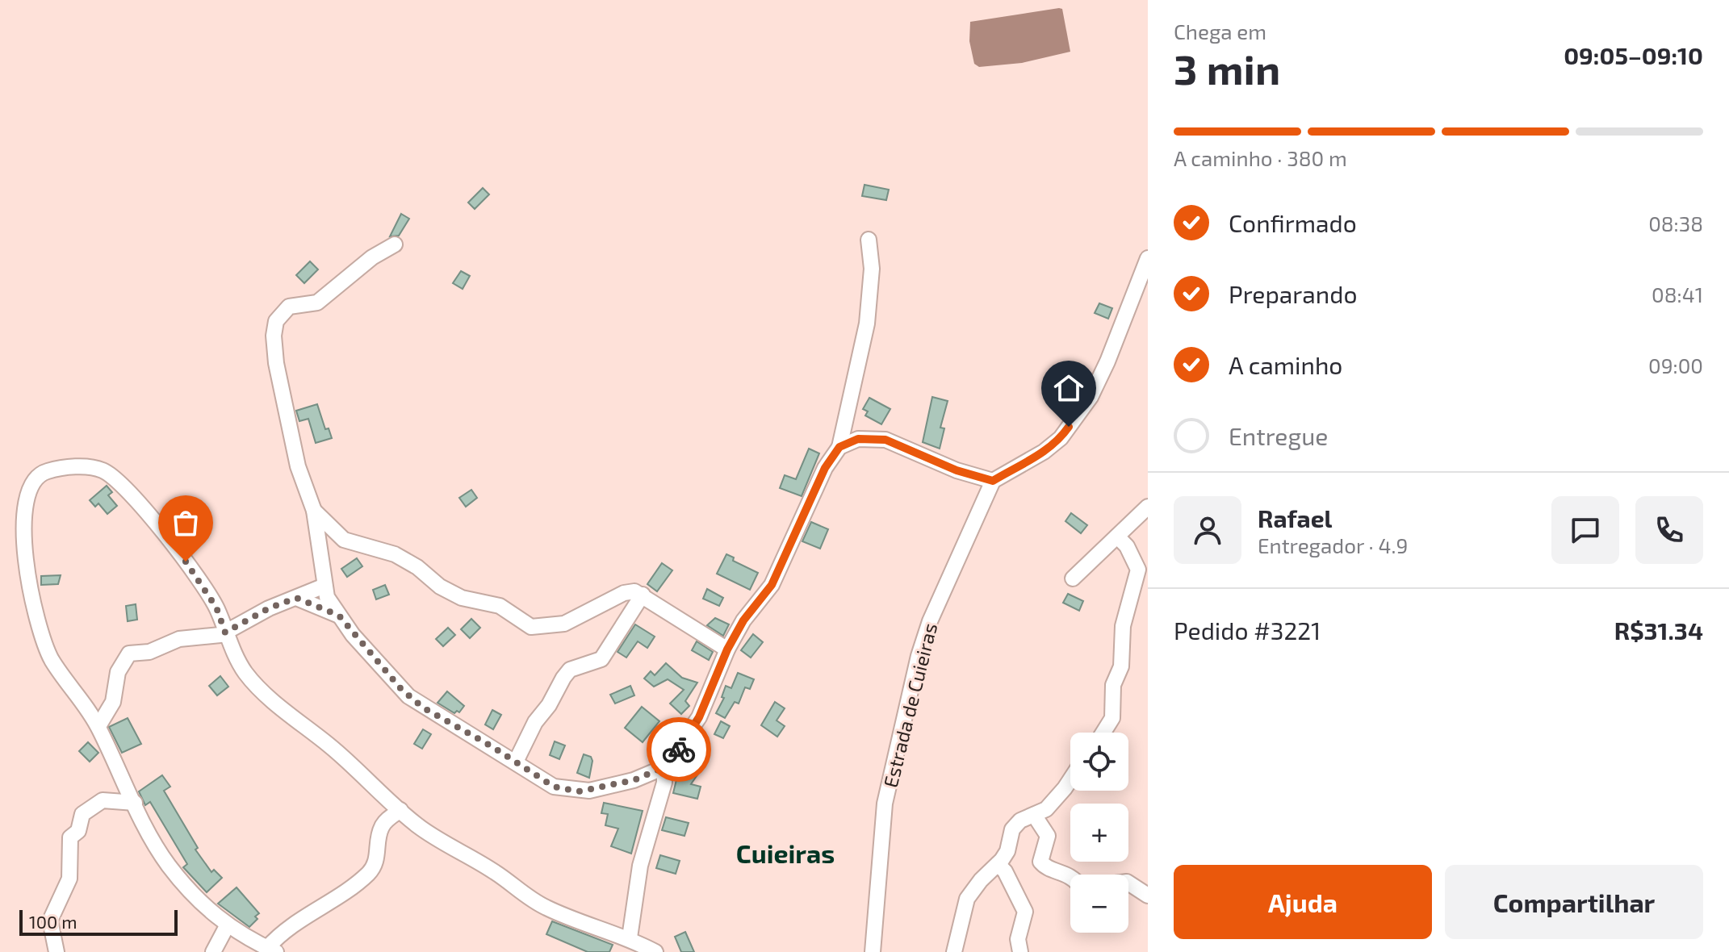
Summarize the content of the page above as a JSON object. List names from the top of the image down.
{
  "streets": {
    "street": ["Estrada de Cuieiras"]
  },
  "districts": ["Cuieiras"],
  "scale_bar": "100 m",
  "page": {
    "heading": ["3 min", "Chega em", "09:05–09:10"],
    "panel": [
      "Rafael",
      "Entregador · 4.9",
      "Pedido #3221",
      "R$31.34"
    ],
    "bar": "A caminho · 380 m",
    "list": [
      ["Confirmado", "08:38"],
      ["Preparando", "08:41"],
      ["A caminho", "09:00"],
      "Entregue"
    ],
    "map_buttons": ["+", "−"],
    "buttons": ["Ajuda", "Compartilhar"],
    "scale": "100 m"
  }
}
